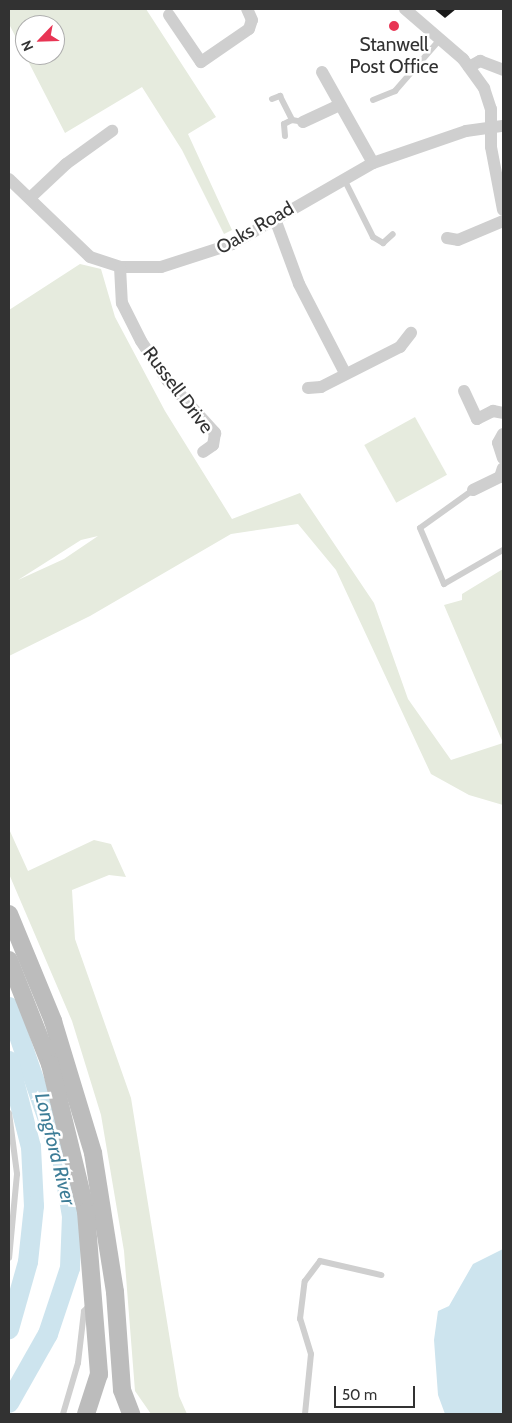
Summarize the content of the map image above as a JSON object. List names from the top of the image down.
{
  "streets": {
    "street": ["Oaks Road", "Russell Drive"]
  },
  "crossings": [
    ["Oaks Road", "Russell Drive"]
  ],
  "water": ["Longford River"],
  "places": ["Stanwell Post Office"],
  "scale_bar": "50 m",
  "north": "bottom left"
}
